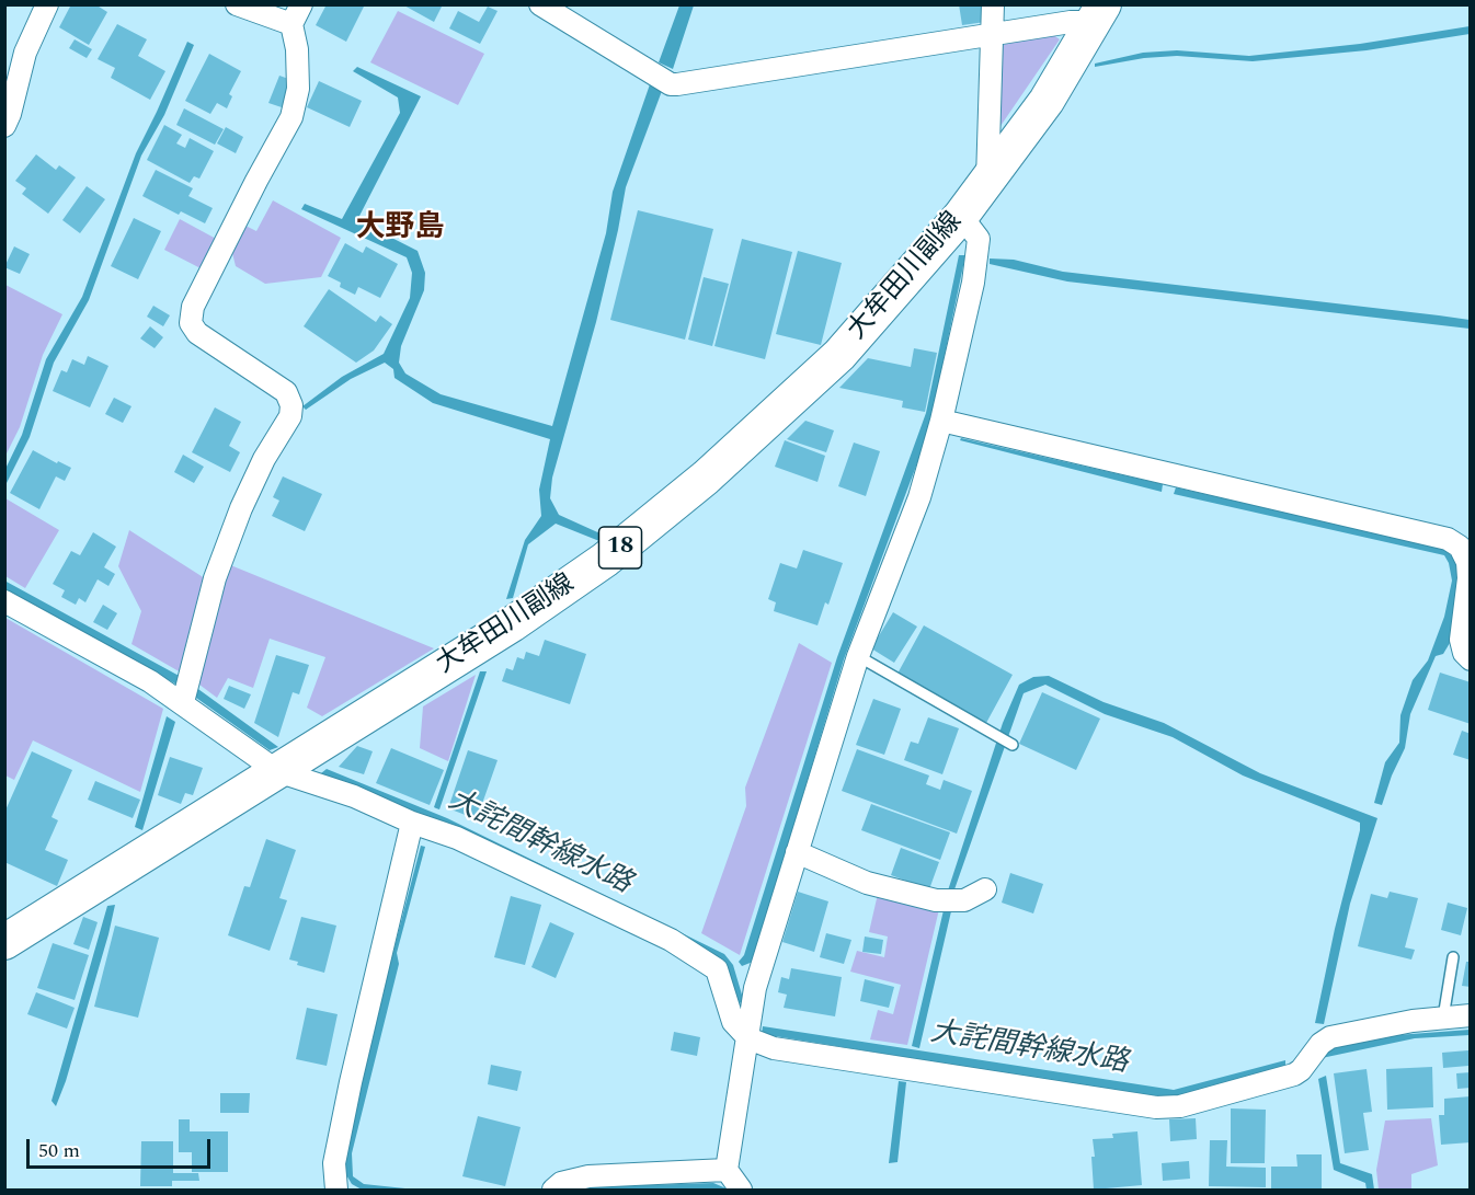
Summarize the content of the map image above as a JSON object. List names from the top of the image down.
{
  "streets": {
    "main road": ["大牟田川副線", "18"]
  },
  "districts": ["大野島"],
  "water": ["大詫間幹線水路"],
  "scale_bar": "50 m"
}
